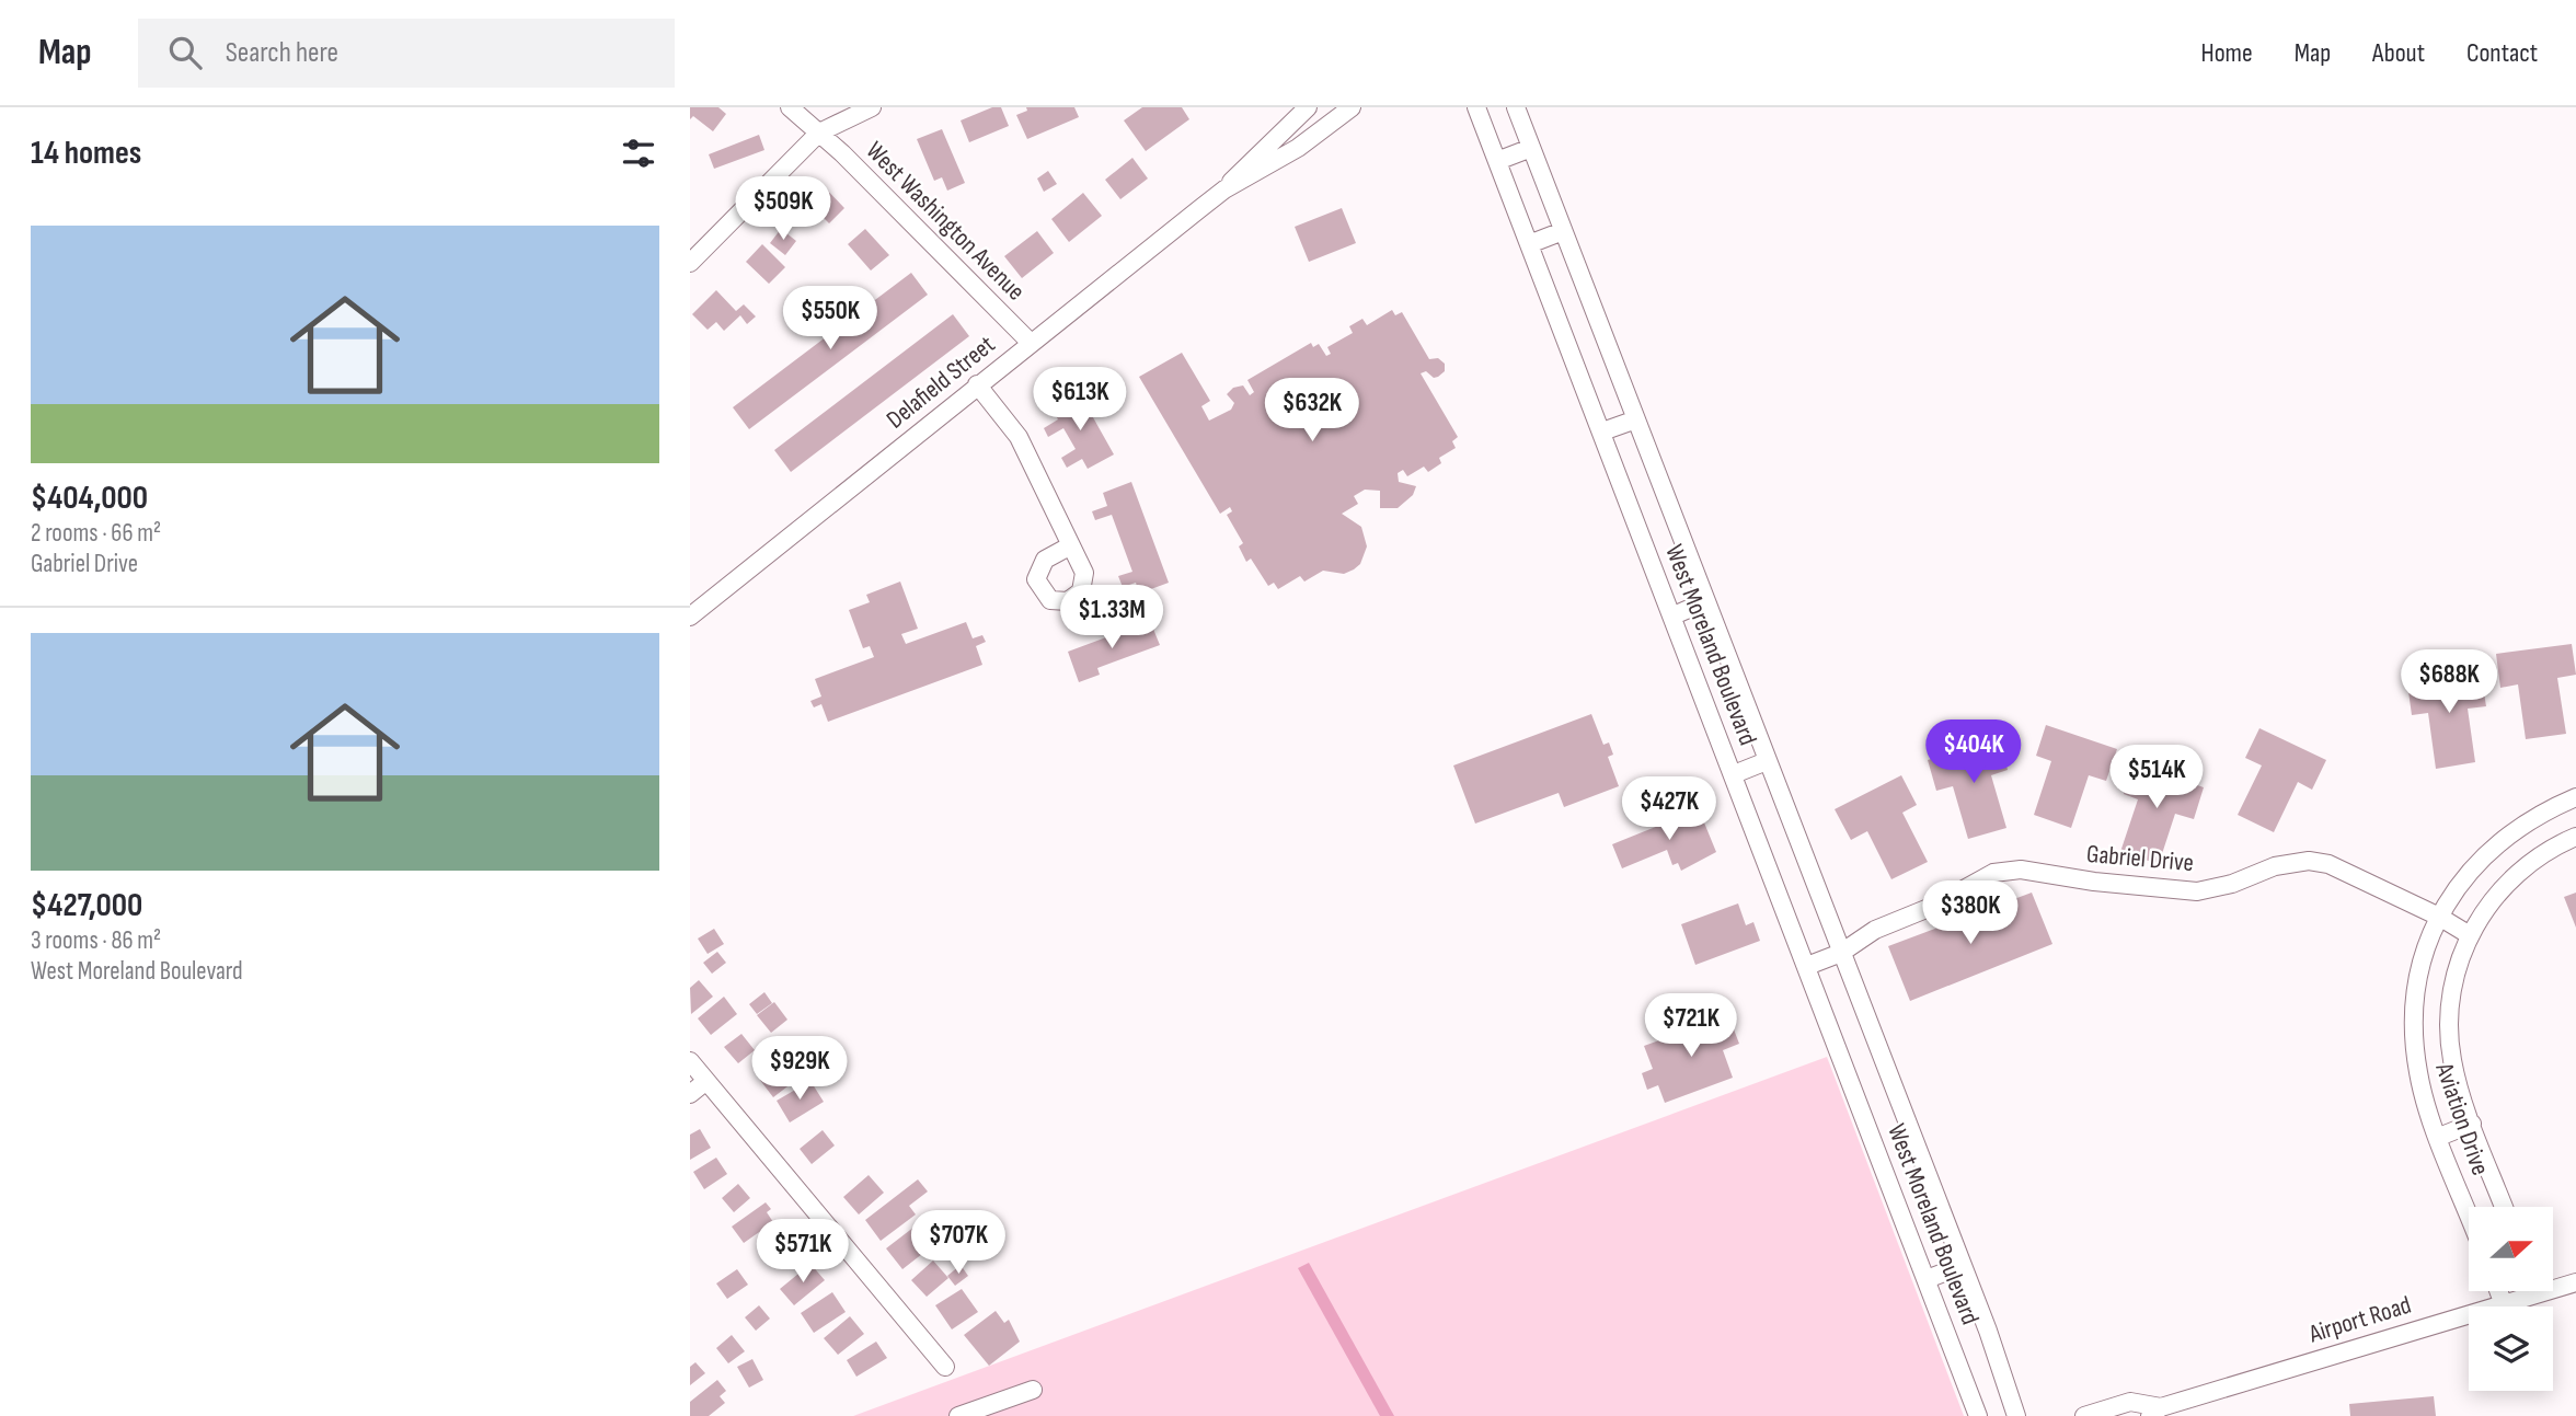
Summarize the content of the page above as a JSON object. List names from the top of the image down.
{
  "streets": {
    "street": [
      "West Washington Avenue",
      "Delafield Street",
      "West Moreland Boulevard",
      "Gabriel Drive",
      "Aviation Drive",
      "Airport Road"
    ]
  },
  "crossings": [
    ["West Washington Avenue", "Delafield Street"],
    ["West Moreland Boulevard", "Gabriel Drive"],
    ["Gabriel Drive", "Aviation Drive"]
  ],
  "north": "right",
  "page": {
    "header": "Map",
    "search": "Search here",
    "nav": [
      "Home",
      "Map",
      "About",
      "Contact"
    ],
    "heading": "14 homes",
    "price": [
      "$509K",
      "$550K",
      "$613K",
      "$632K",
      "$1.33M",
      "$688K",
      "$404K",
      "$514K",
      "$427K",
      "$380K",
      "$721K",
      "$929K",
      "$707K",
      "$571K"
    ],
    "list": [
      {
        "name": "$404,000",
        "note": "2 rooms · 66 m² · Gabriel Drive"
      },
      {
        "name": "$427,000",
        "note": "3 rooms · 86 m² · West Moreland Boulevard"
      }
    ]
  }
}
